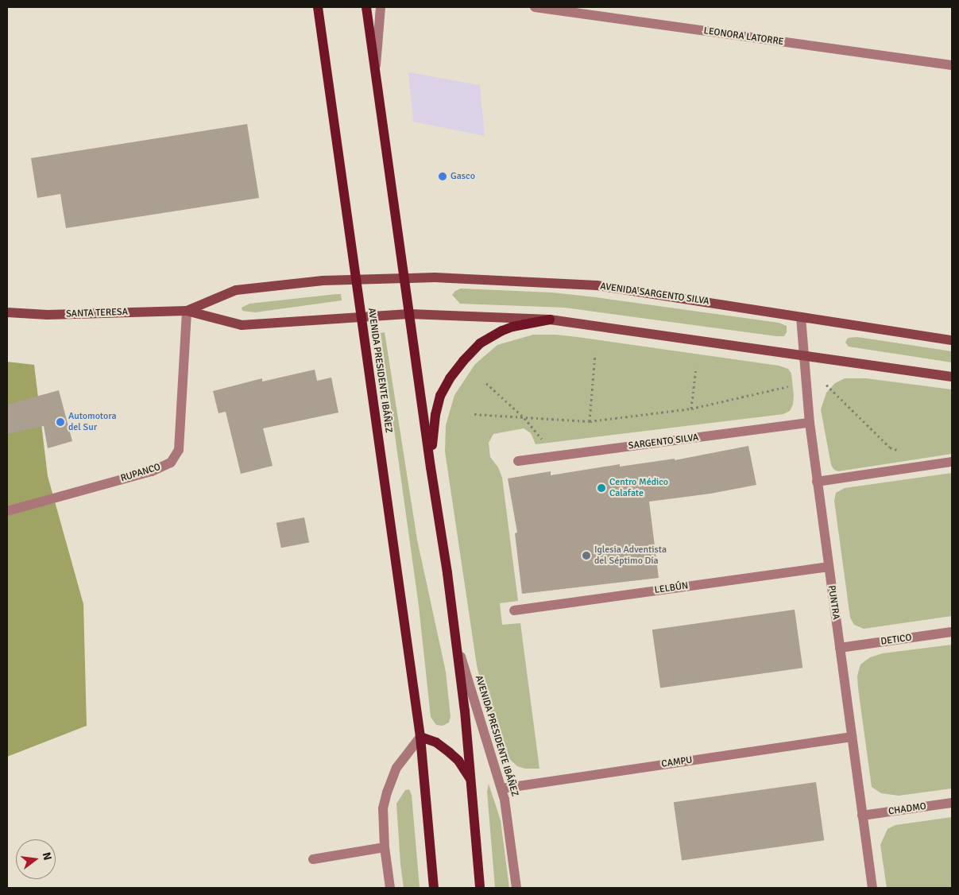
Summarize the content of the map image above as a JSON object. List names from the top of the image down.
{
  "streets": {
    "main road": ["AVENIDA SARGENTO SILVA", "SANTA TERESA", "AVENIDA PRESIDENTE IBÁÑEZ"],
    "street": [
      "LEONORA LATORRE",
      "SARGENTO SILVA",
      "RUPANCO",
      "LELBÚN",
      "PUNTRA",
      "DETICO",
      "CAMPU",
      "CHADMO"
    ]
  },
  "crossings": [
    ["AVENIDA SARGENTO SILVA", "SANTA TERESA"],
    ["AVENIDA SARGENTO SILVA", "AVENIDA PRESIDENTE IBÁÑEZ"],
    ["AVENIDA SARGENTO SILVA", "PUNTRA"],
    ["SANTA TERESA", "AVENIDA PRESIDENTE IBÁÑEZ"],
    ["SANTA TERESA", "RUPANCO"],
    ["AVENIDA PRESIDENTE IBÁÑEZ", "CAMPU"],
    ["SARGENTO SILVA", "PUNTRA"],
    ["LELBÚN", "PUNTRA"],
    ["PUNTRA", "DETICO"],
    ["PUNTRA", "CAMPU"],
    ["PUNTRA", "CHADMO"]
  ],
  "places": [
    "Gasco",
    "Automotora del Sur",
    "Centro Médico Calafate",
    "Iglesia Adventista del Séptimo Día"
  ],
  "north": "right"
}
